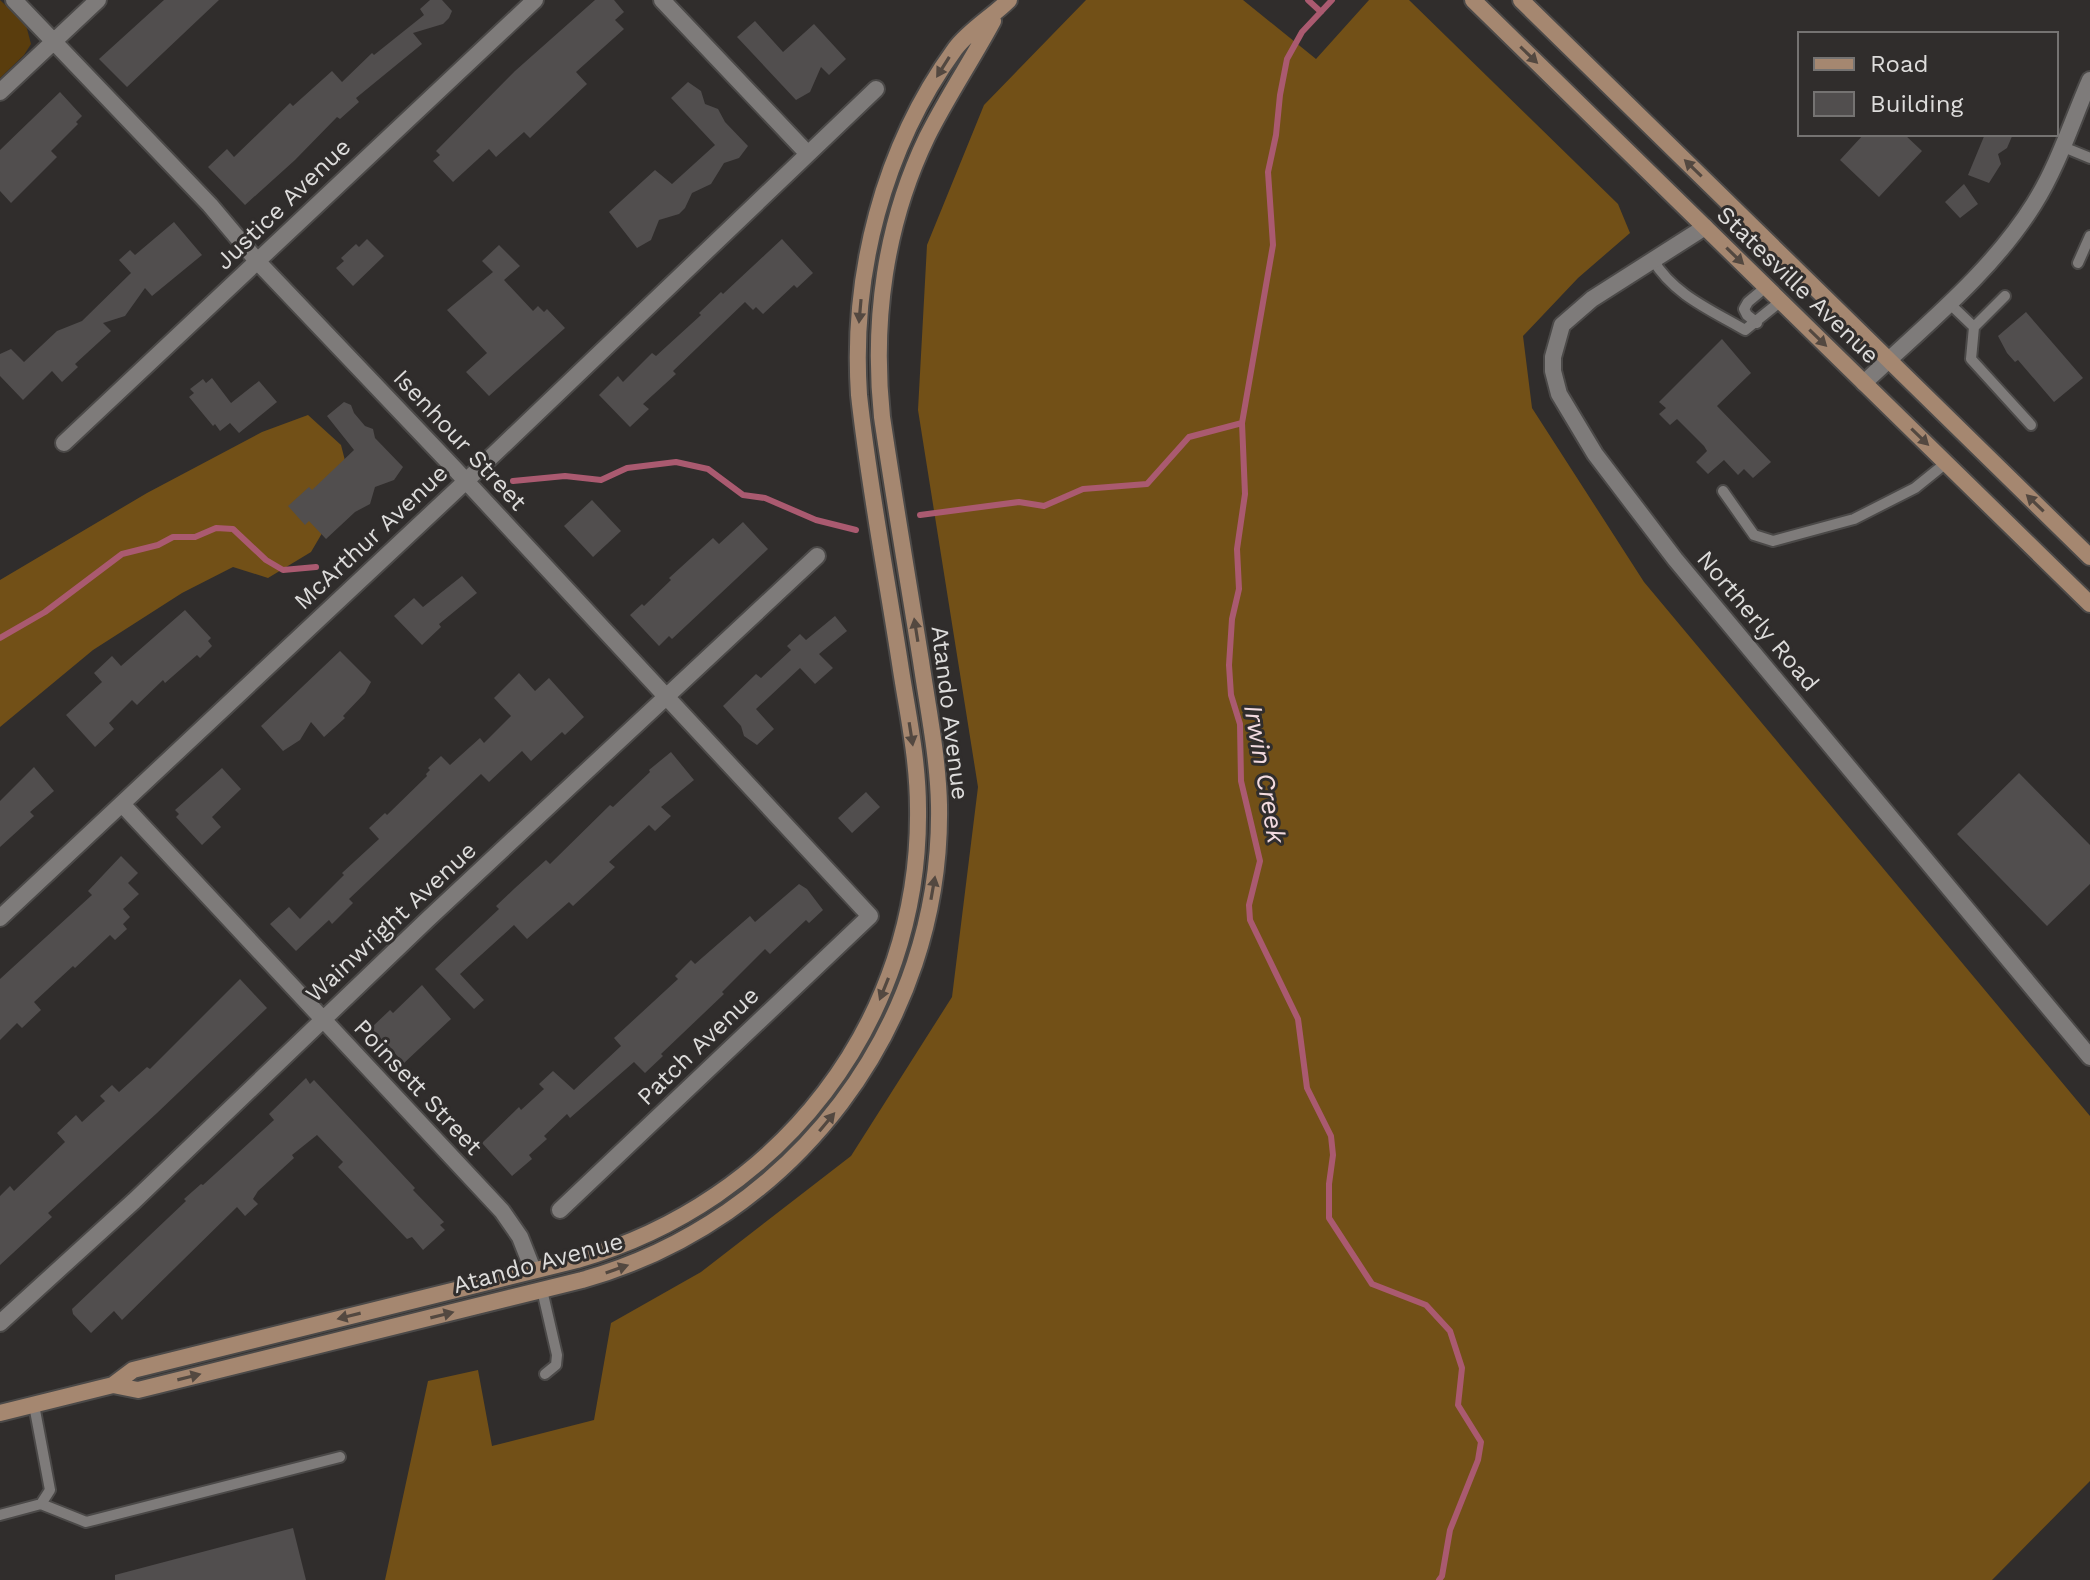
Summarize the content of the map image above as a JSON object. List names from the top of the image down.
{
  "streets": {
    "main road": ["Statesville Avenue", "Atando Avenue"],
    "street": [
      "Justice Avenue",
      "Isenhour Street",
      "McArthur Avenue",
      "Northerly Road",
      "Wainwright Avenue",
      "Patch Avenue",
      "Poinsett Street"
    ]
  },
  "crossings": [
    ["Justice Avenue", "Isenhour Street"],
    ["Statesville Avenue", "Northerly Road"],
    ["Isenhour Street", "McArthur Avenue"],
    ["Isenhour Street", "Wainwright Avenue"],
    ["Isenhour Street", "Patch Avenue"],
    ["McArthur Avenue", "Poinsett Street"],
    ["Atando Avenue", "Poinsett Street"],
    ["Wainwright Avenue", "Poinsett Street"]
  ],
  "water": ["Irwin Creek"],
  "legend": ["Road", "Building"]
}
